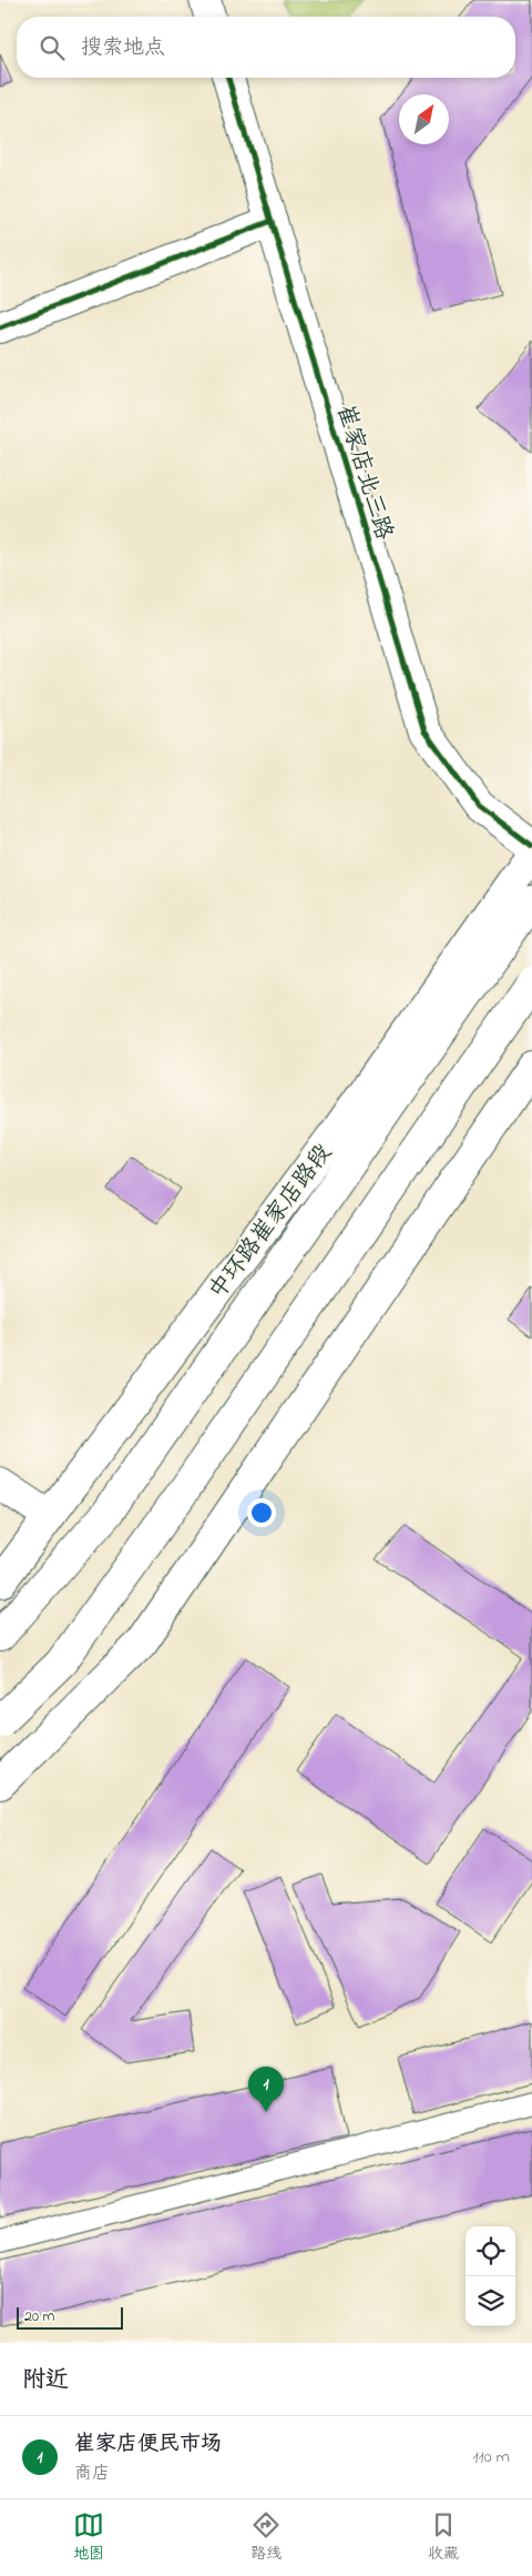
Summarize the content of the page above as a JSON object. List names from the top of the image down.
{
  "streets": {
    "main road": ["崔家店北三路", "中环路崔家店路段"]
  },
  "scale_bar": "20 m",
  "north": "top right",
  "page": {
    "search": "搜索地点",
    "pins": "1",
    "scale": "20 m",
    "heading": "附近",
    "list": [
      {
        "mark": "1",
        "name": "崔家店便民市场",
        "note": "商店",
        "value": "110 m"
      }
    ],
    "nav": ["地图", "路线", "收藏"]
  }
}
